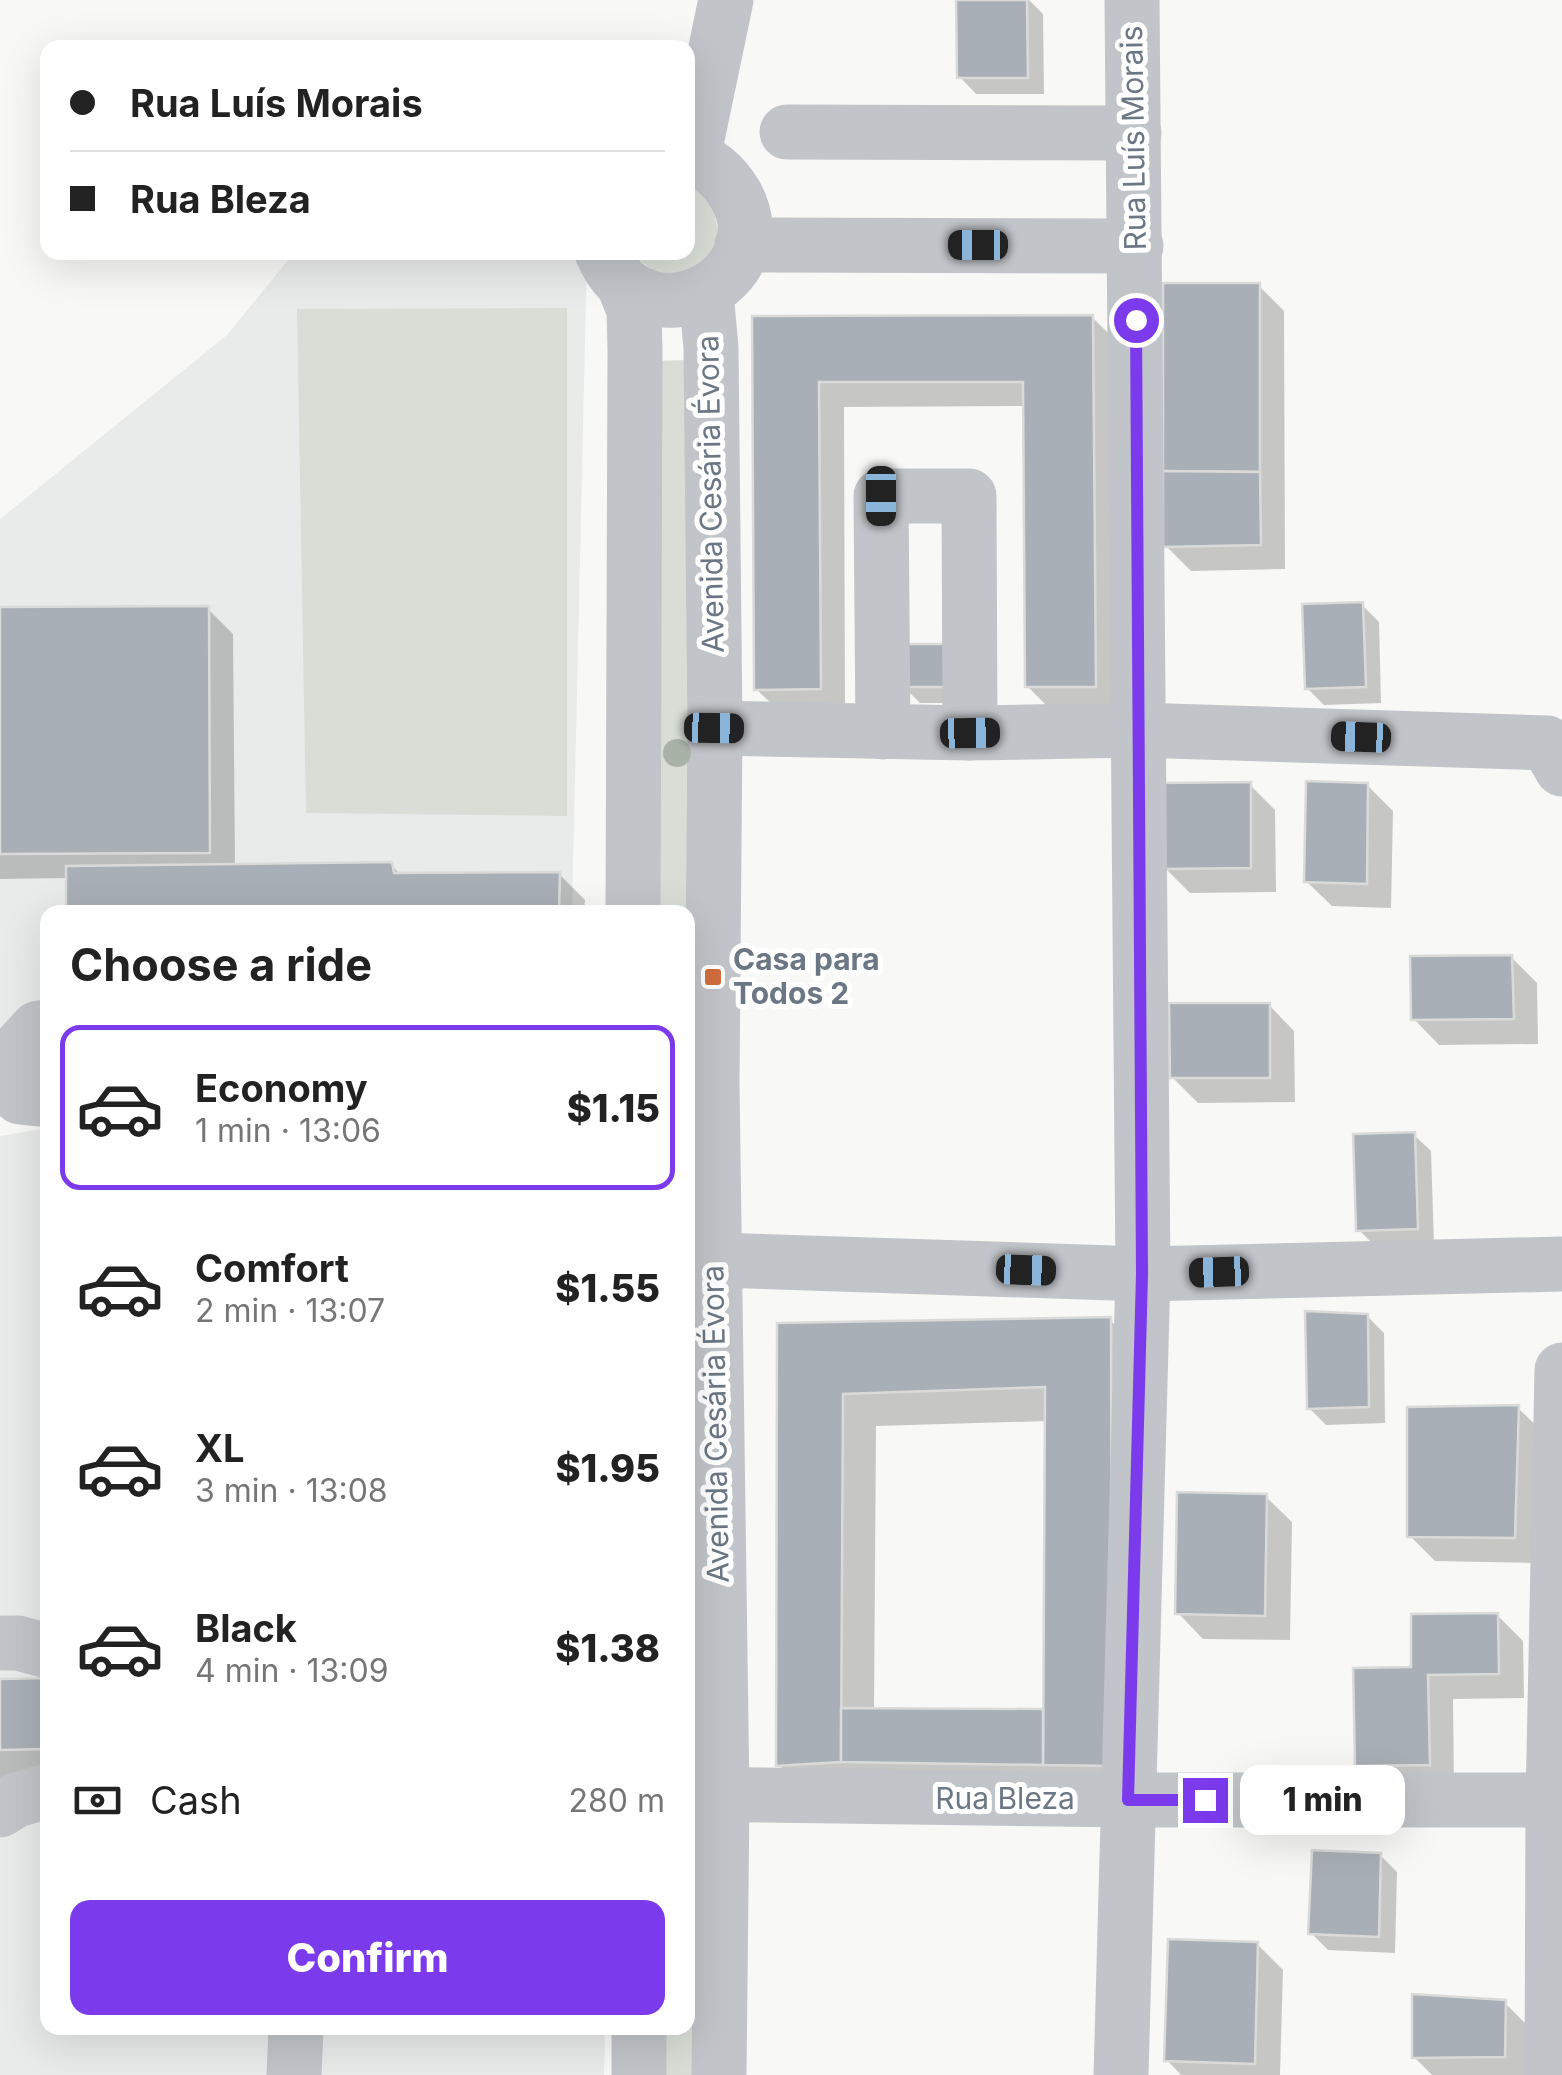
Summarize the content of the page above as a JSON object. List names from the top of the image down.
{
  "streets": {
    "street": ["Rua Luís Morais", "Avenida Cesária Évora", "Rua Bleza"]
  },
  "crossings": [
    ["Rua Luís Morais", "Rua Bleza"],
    ["Avenida Cesária Évora", "Rua Bleza"]
  ],
  "places": {
    "transit": ["Casa para Todos 2"]
  },
  "page": {
    "banner": ["Rua Luís Morais", "Rua Bleza"],
    "heading": "Choose a ride",
    "list": [
      {
        "name": "Economy",
        "note": "1 min · 13:06",
        "value": "$1.15"
      },
      {
        "name": "Comfort",
        "note": "2 min · 13:07",
        "value": "$1.55"
      },
      {
        "name": "XL",
        "note": "3 min · 13:08",
        "value": "$1.95"
      },
      {
        "name": "Black",
        "note": "4 min · 13:09",
        "value": "$1.38"
      }
    ],
    "pay": ["Cash", "280 m"],
    "bubble": "1 min",
    "buttons": "Confirm"
  }
}
